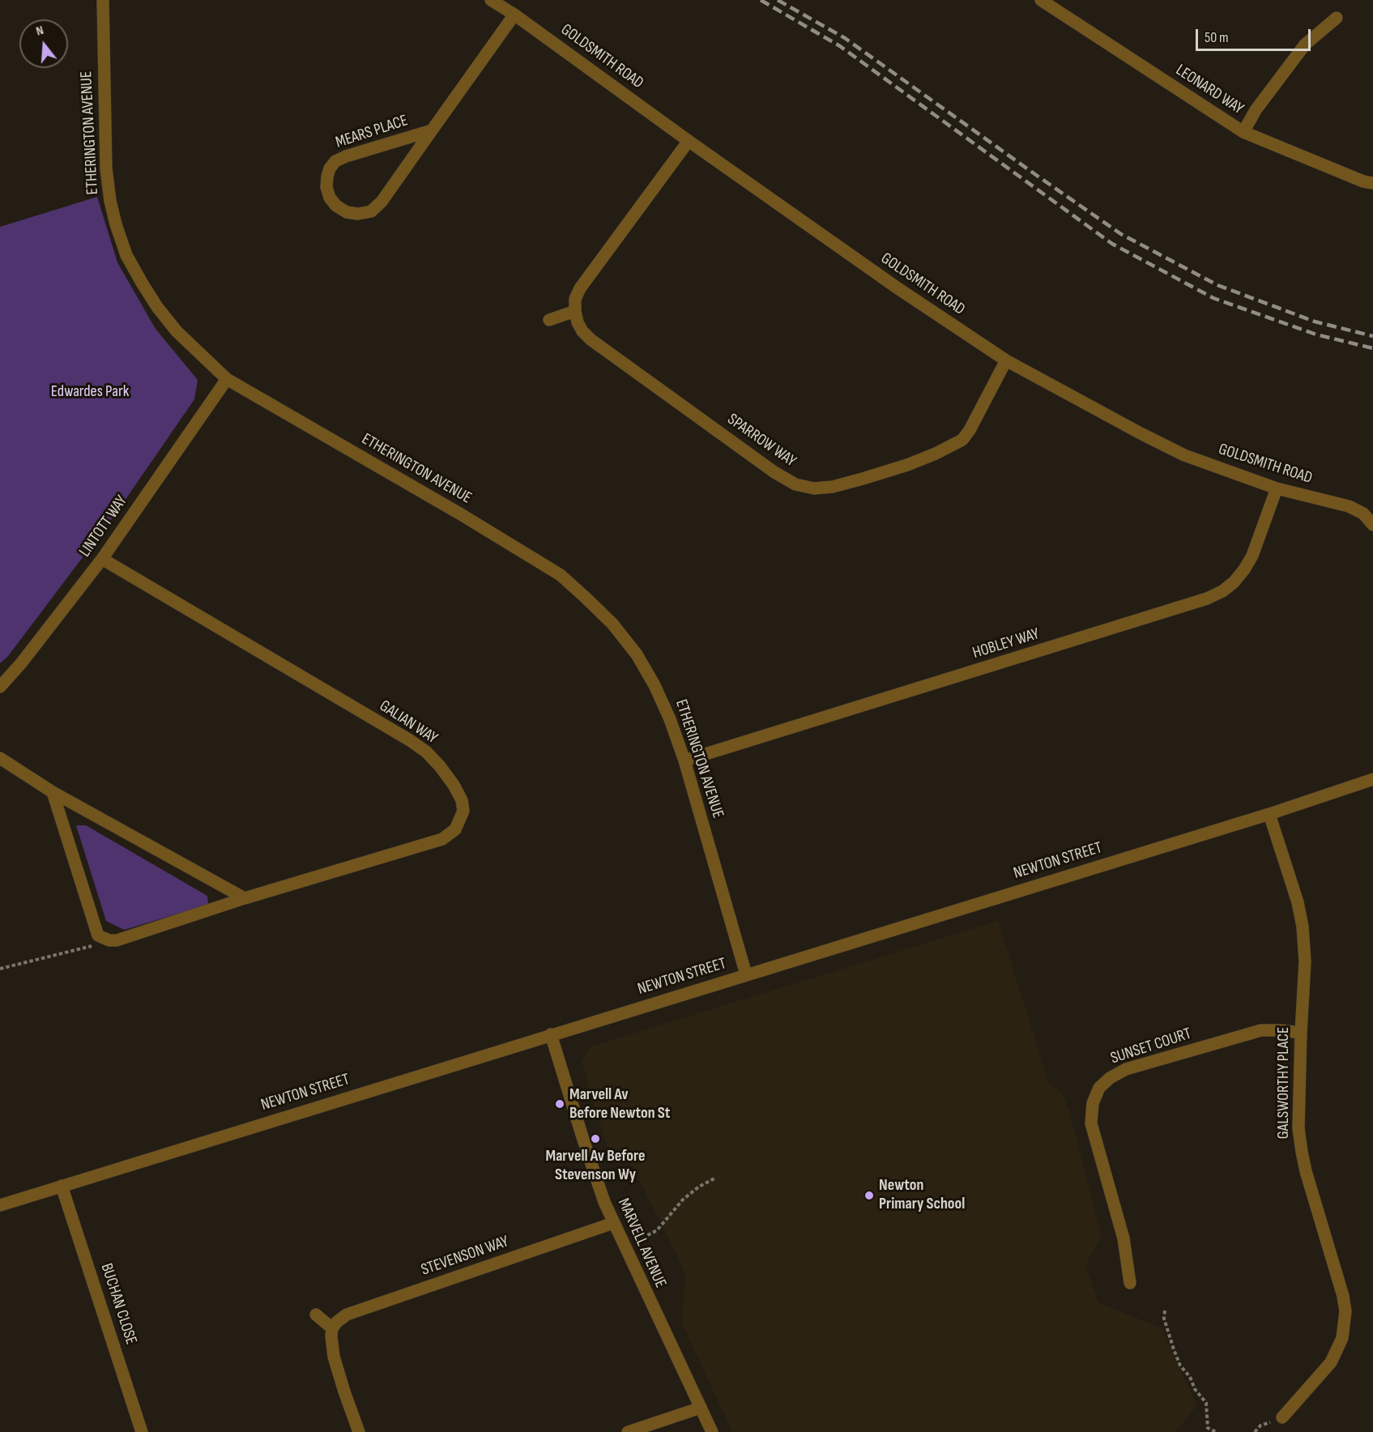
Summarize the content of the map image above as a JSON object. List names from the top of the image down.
{
  "streets": {
    "street": [
      "GOLDSMITH ROAD",
      "LEONARD WAY",
      "MEARS PLACE",
      "ETHERINGTON AVENUE",
      "SPARROW WAY",
      "LINTOTT WAY",
      "HOBLEY WAY",
      "GALIAN WAY",
      "NEWTON STREET",
      "SUNSET COURT",
      "GALSWORTHY PLACE",
      "MARVELL AVENUE",
      "STEVENSON WAY",
      "BUCHAN CLOSE"
    ]
  },
  "crossings": [
    ["GOLDSMITH ROAD", "MEARS PLACE"],
    ["GOLDSMITH ROAD", "SPARROW WAY"],
    ["GOLDSMITH ROAD", "HOBLEY WAY"],
    ["ETHERINGTON AVENUE", "LINTOTT WAY"],
    ["ETHERINGTON AVENUE", "HOBLEY WAY"],
    ["ETHERINGTON AVENUE", "NEWTON STREET"],
    ["LINTOTT WAY", "GALIAN WAY"],
    ["NEWTON STREET", "GALSWORTHY PLACE"],
    ["NEWTON STREET", "MARVELL AVENUE"],
    ["NEWTON STREET", "BUCHAN CLOSE"],
    ["SUNSET COURT", "GALSWORTHY PLACE"],
    ["MARVELL AVENUE", "STEVENSON WAY"]
  ],
  "parks": ["Edwardes Park"],
  "places": ["Marvell Av Before Newton St", "Marvell Av Before Stevenson Wy", "Newton Primary School"],
  "scale_bar": "50 m",
  "north": "top"
}
